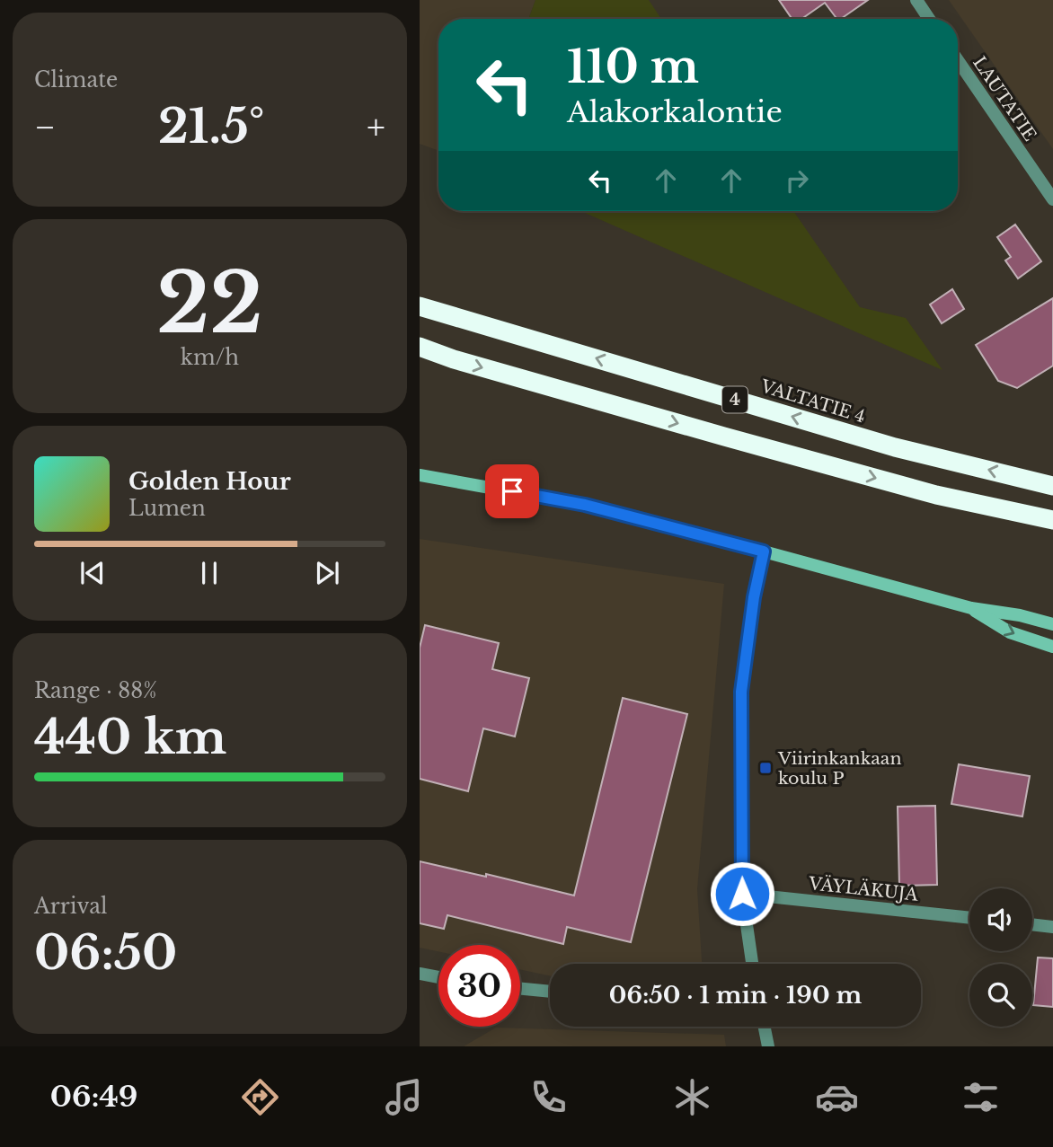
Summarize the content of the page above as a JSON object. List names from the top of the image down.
{
  "streets": {
    "highway": ["4", "VALTATIE 4"],
    "street": ["LAUTATIE", "VÄYLÄKUJA"]
  },
  "places": {
    "transit": ["Viirinkankaan koulu P"]
  },
  "page": {
    "tile": [
      "Climate",
      ["22", "km/h"],
      ["Range · 88%", "440 km"],
      ["Arrival", "06:50"]
    ],
    "turn": ["110 m", "Alakorkalontie"],
    "heat": ["−", "21.5°", "+"],
    "song": ["Golden Hour", "Lumen"],
    "limit": "30",
    "trip": "06:50 · 1 min · 190 m",
    "tabs": "06:49"
  }
}
